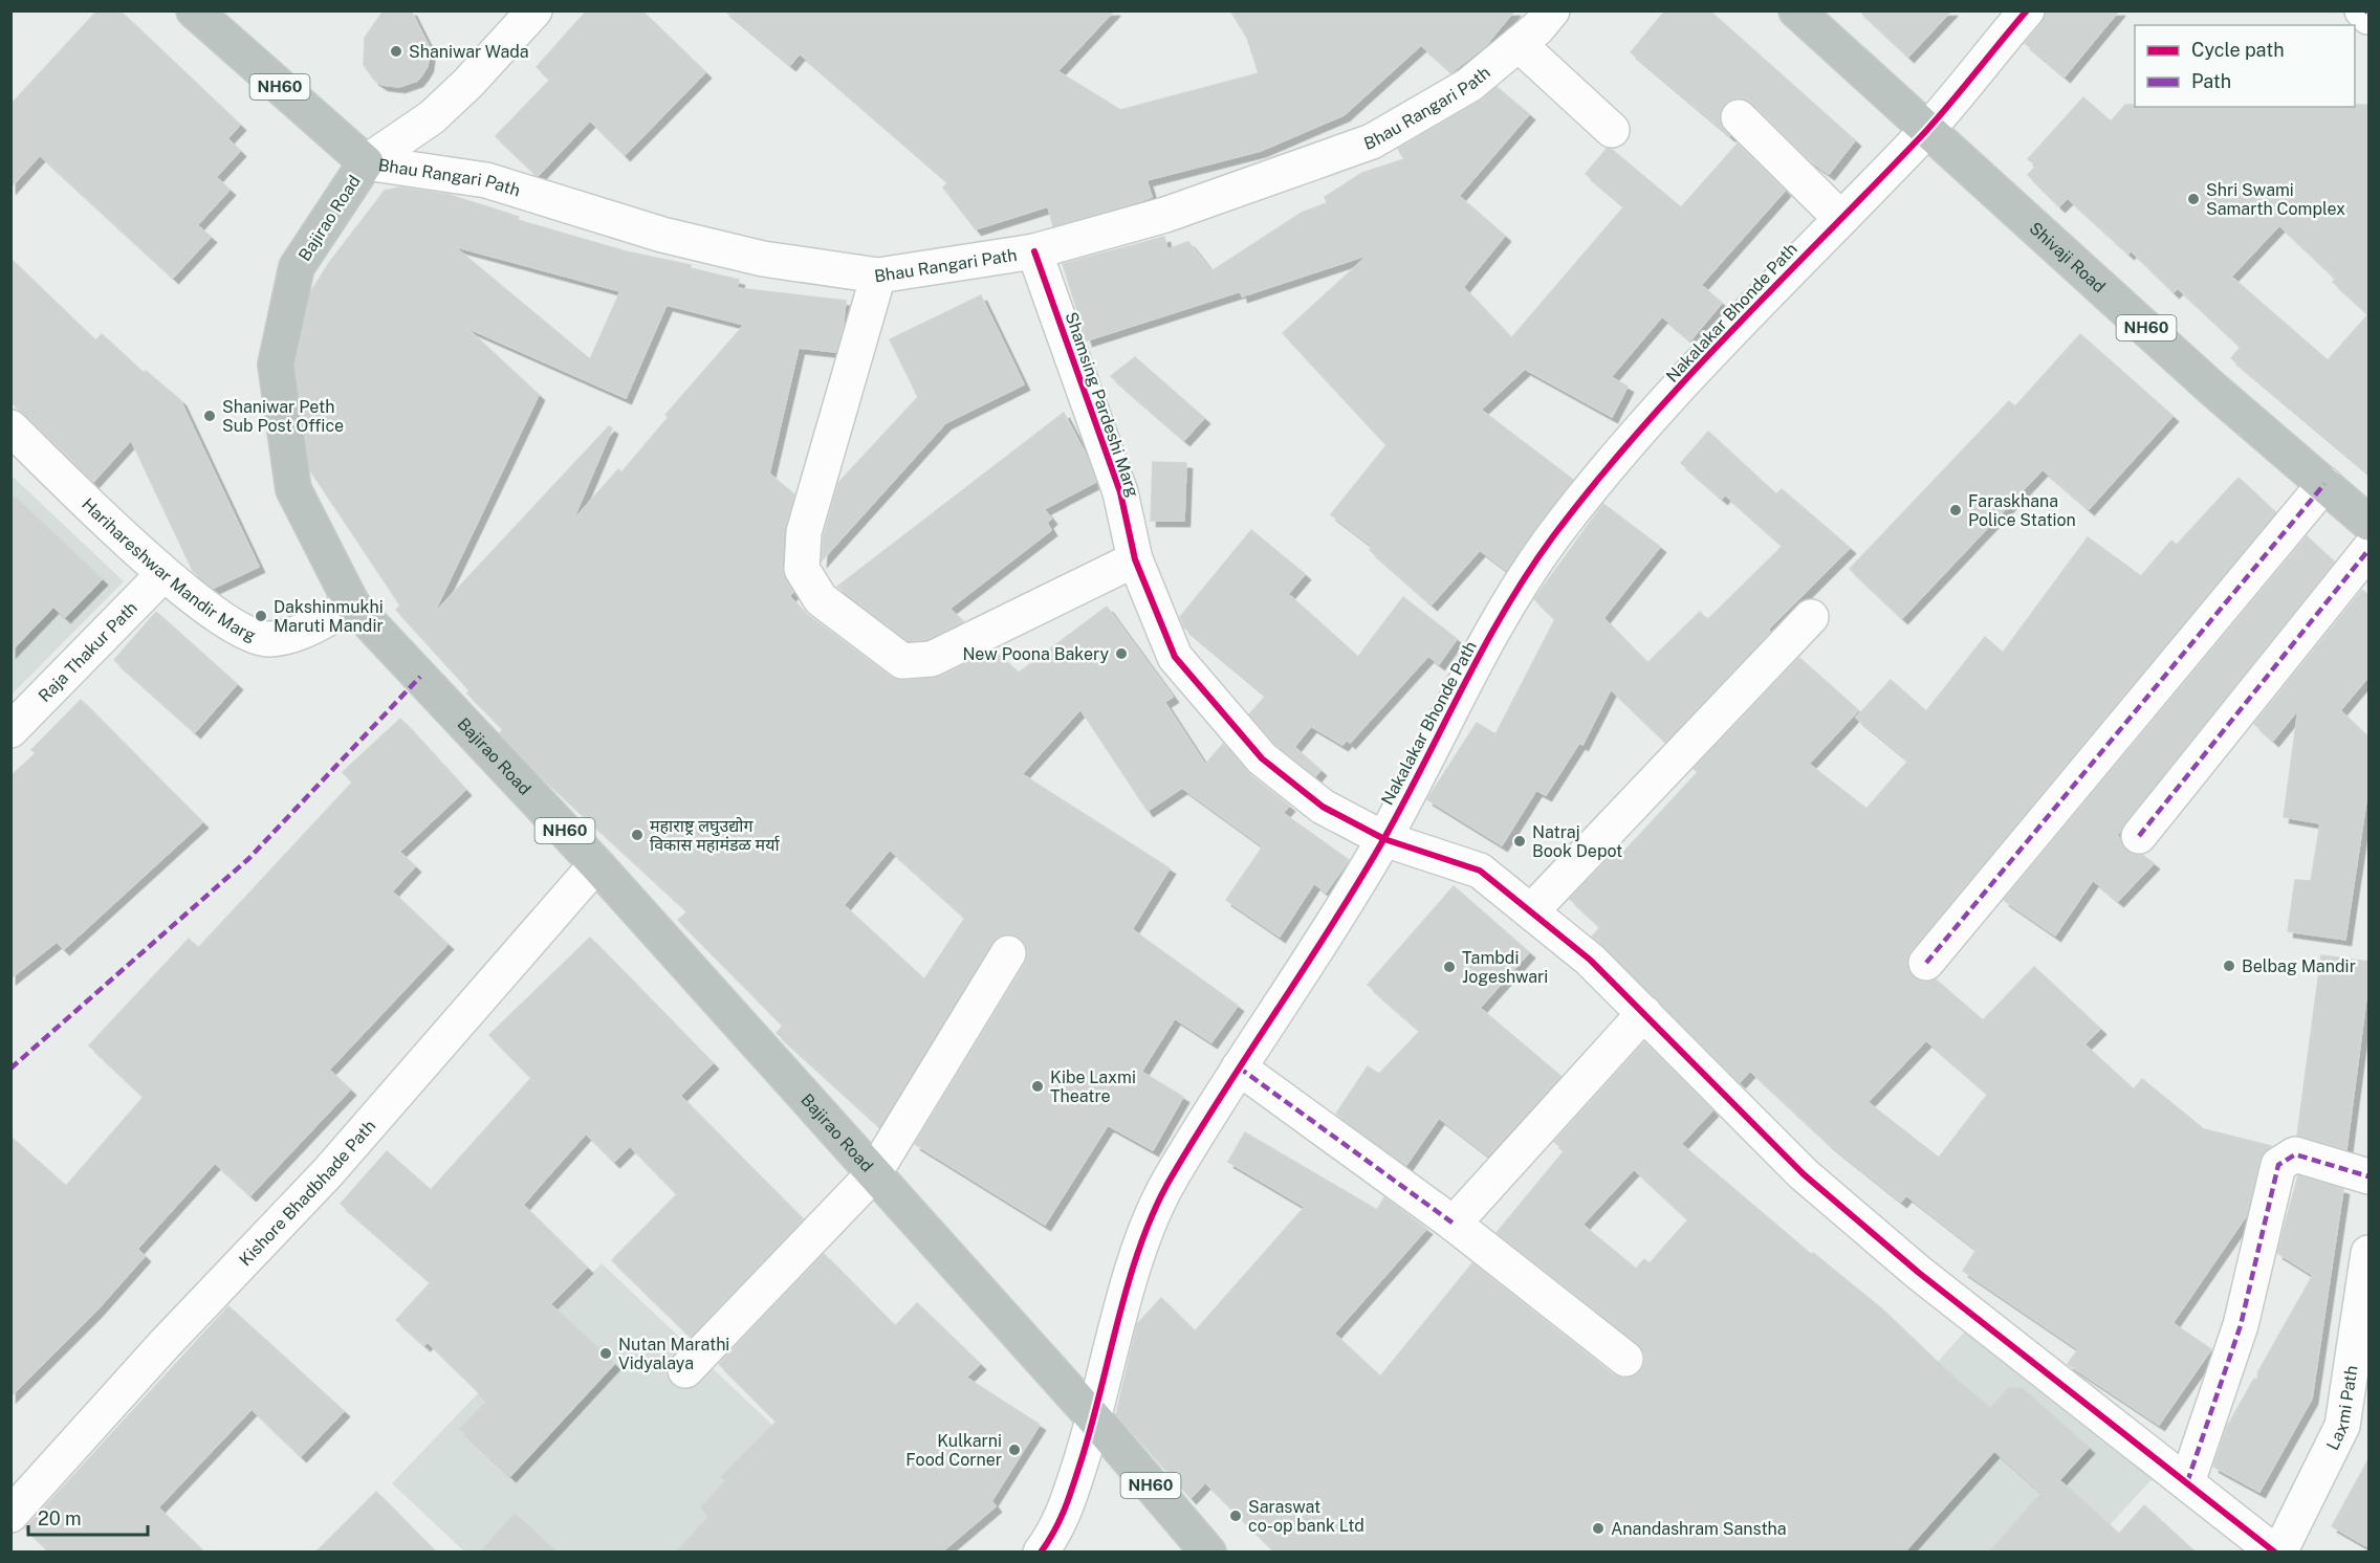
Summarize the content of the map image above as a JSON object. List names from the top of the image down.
{
  "streets": {
    "highway": ["NH60", "Bajirao Road", "Shivaji Road"],
    "street": [
      "Bhau Rangari Path",
      "Nakalakar Bhonde Path",
      "Shamsing Pardeshi Marg",
      "Harihareshwar Mandir Marg",
      "Raja Thakur Path",
      "Kishore Bhadbhade Path",
      "Laxmi Path"
    ]
  },
  "crossings": [
    ["Bhau Rangari Path", "Bajirao Road"],
    ["Bhau Rangari Path", "Shamsing Pardeshi Marg"],
    ["Bajirao Road", "Nakalakar Bhonde Path"],
    ["Bajirao Road", "Harihareshwar Mandir Marg"],
    ["Bajirao Road", "Kishore Bhadbhade Path"],
    ["Shivaji Road", "Nakalakar Bhonde Path"],
    ["Nakalakar Bhonde Path", "Shamsing Pardeshi Marg"],
    ["Shamsing Pardeshi Marg", "Laxmi Path"],
    ["Harihareshwar Mandir Marg", "Raja Thakur Path"]
  ],
  "places": [
    "Shaniwar Wada",
    "Shri Swami Samarth Complex",
    "Shaniwar Peth Sub Post Office",
    "Faraskhana Police Station",
    "Dakshinmukhi Maruti Mandir",
    "New Poona Bakery",
    "महाराष्ट्र लघुउद्योग विकास महामंडळ मर्या",
    "Natraj Book Depot",
    "Belbag Mandir",
    "Tambdi Jogeshwari",
    "Kibe Laxmi Theatre",
    "Nutan Marathi Vidyalaya",
    "Kulkarni Food Corner",
    "Saraswat co-op bank Ltd",
    "Anandashram Sanstha"
  ],
  "legend": ["Cycle path", "Path"],
  "scale_bar": "20 m"
}
